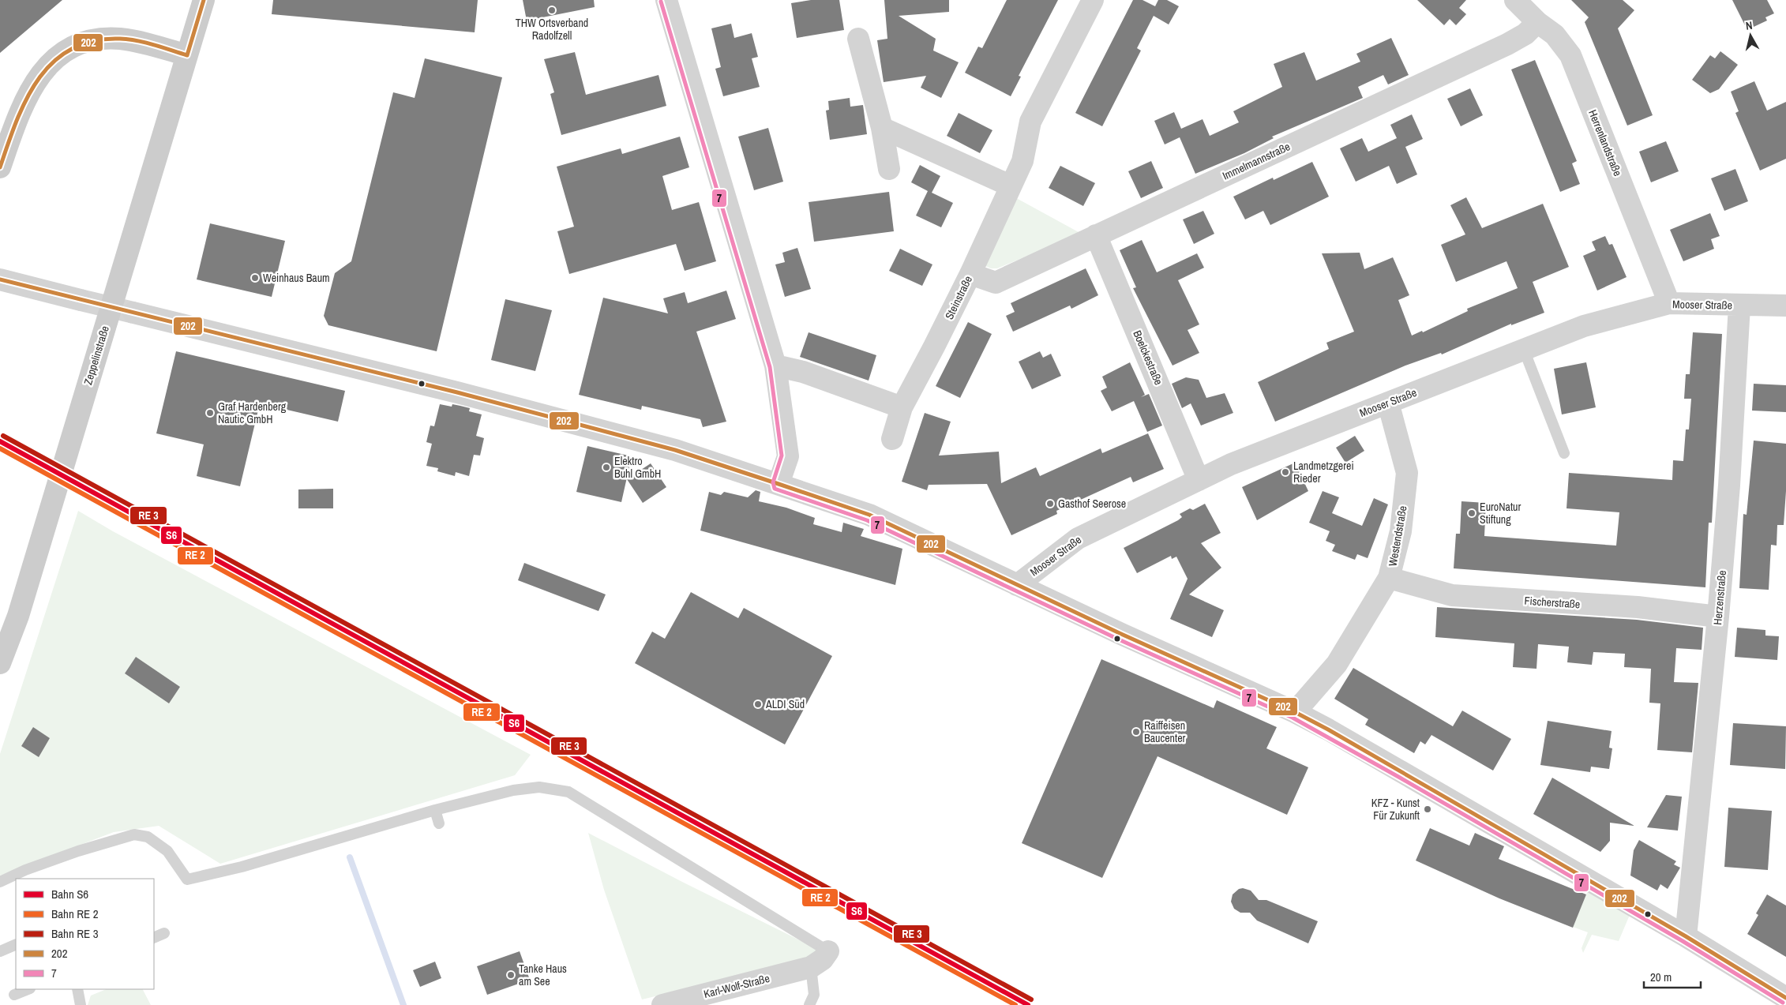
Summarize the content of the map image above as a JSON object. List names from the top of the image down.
{
  "streets": {
    "main road": ["Zeppelinstraße"],
    "street": [
      "Herrenlandstraße",
      "Immelmannstraße",
      "Steinstraße",
      "Mooser Straße",
      "Boelckestraße",
      "Westendstraße",
      "Herzenstraße",
      "Fischerstraße",
      "Karl-Wolf-Straße"
    ]
  },
  "crossings": [
    ["Herrenlandstraße", "Immelmannstraße"],
    ["Herrenlandstraße", "Mooser Straße"],
    ["Immelmannstraße", "Steinstraße"],
    ["Immelmannstraße", "Boelckestraße"],
    ["Mooser Straße", "Boelckestraße"],
    ["Mooser Straße", "Westendstraße"],
    ["Mooser Straße", "Herzenstraße"],
    ["Westendstraße", "Fischerstraße"],
    ["Herzenstraße", "Fischerstraße"]
  ],
  "places": [
    "THW Ortsverband Radolfzell",
    "Weinhaus Baum",
    "Graf Hardenberg Nautic GmbH",
    "Elektro Buhl GmbH",
    "Landmetzgerei Rieder",
    "Gasthof Seerose",
    "EuroNatur Stiftung",
    "ALDI Süd",
    "Raiffeisen Baucenter",
    "KFZ - Kunst Für Zukunft",
    "Tanke Haus am See"
  ],
  "lines": ["transit line 202", "transit line 7", "rail line S6"],
  "legend": [
    "Bahn S6",
    "Bahn RE 2",
    "Bahn RE 3",
    "202",
    "7"
  ],
  "scale_bar": "20 m",
  "north": "top"
}
